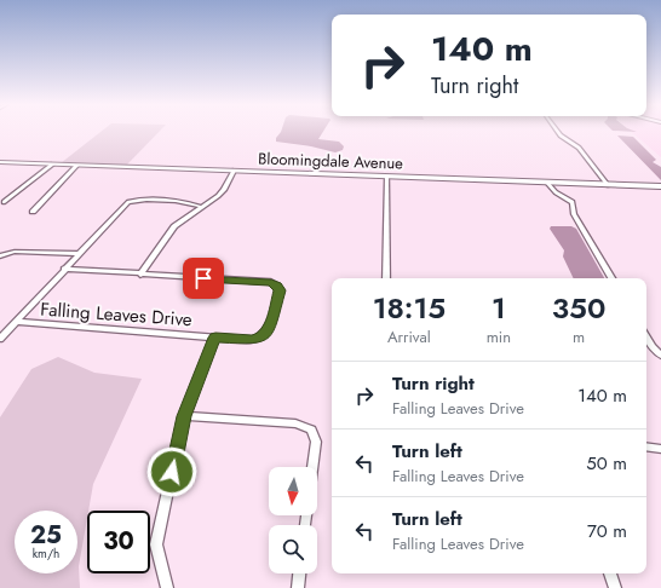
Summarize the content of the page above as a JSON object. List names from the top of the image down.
{
  "streets": {
    "street": ["Bloomingdale Avenue", "Falling Leaves Drive"]
  },
  "north": "bottom",
  "page": {
    "turn": ["140 m", "Turn right"],
    "eta": [
      "18:15",
      "Arrival",
      "1",
      "min",
      "350",
      "m"
    ],
    "list": [
      {
        "name": "Turn right",
        "note": "Falling Leaves Drive",
        "value": "140 m"
      },
      {
        "name": "Turn left",
        "note": "Falling Leaves Drive",
        "value": "50 m"
      },
      {
        "name": "Turn left",
        "note": "Falling Leaves Drive",
        "value": "70 m"
      }
    ],
    "speed": "25 km/h",
    "limit": "30"
  }
}
